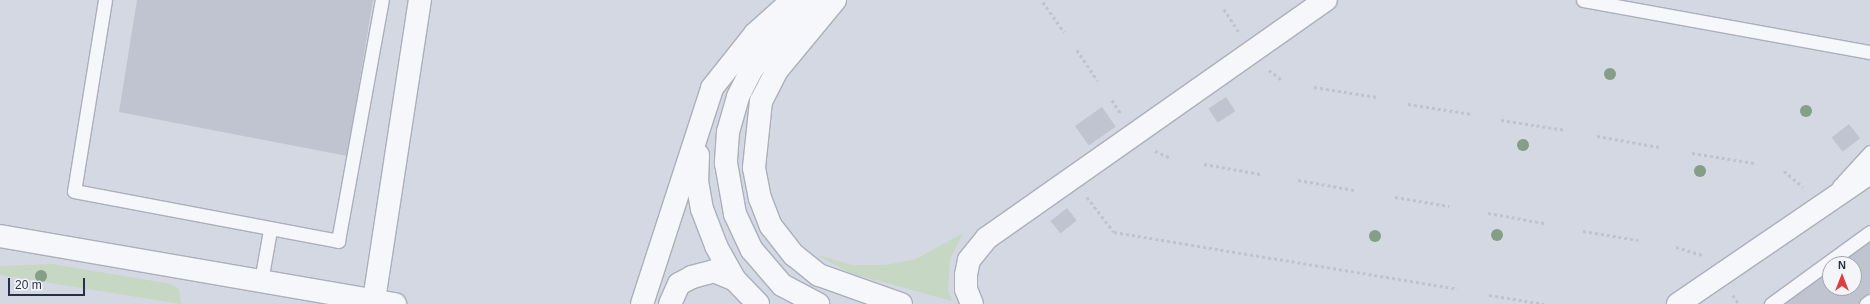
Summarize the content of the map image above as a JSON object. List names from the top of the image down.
{
  "scale_bar": "20 m",
  "north": "top"
}
